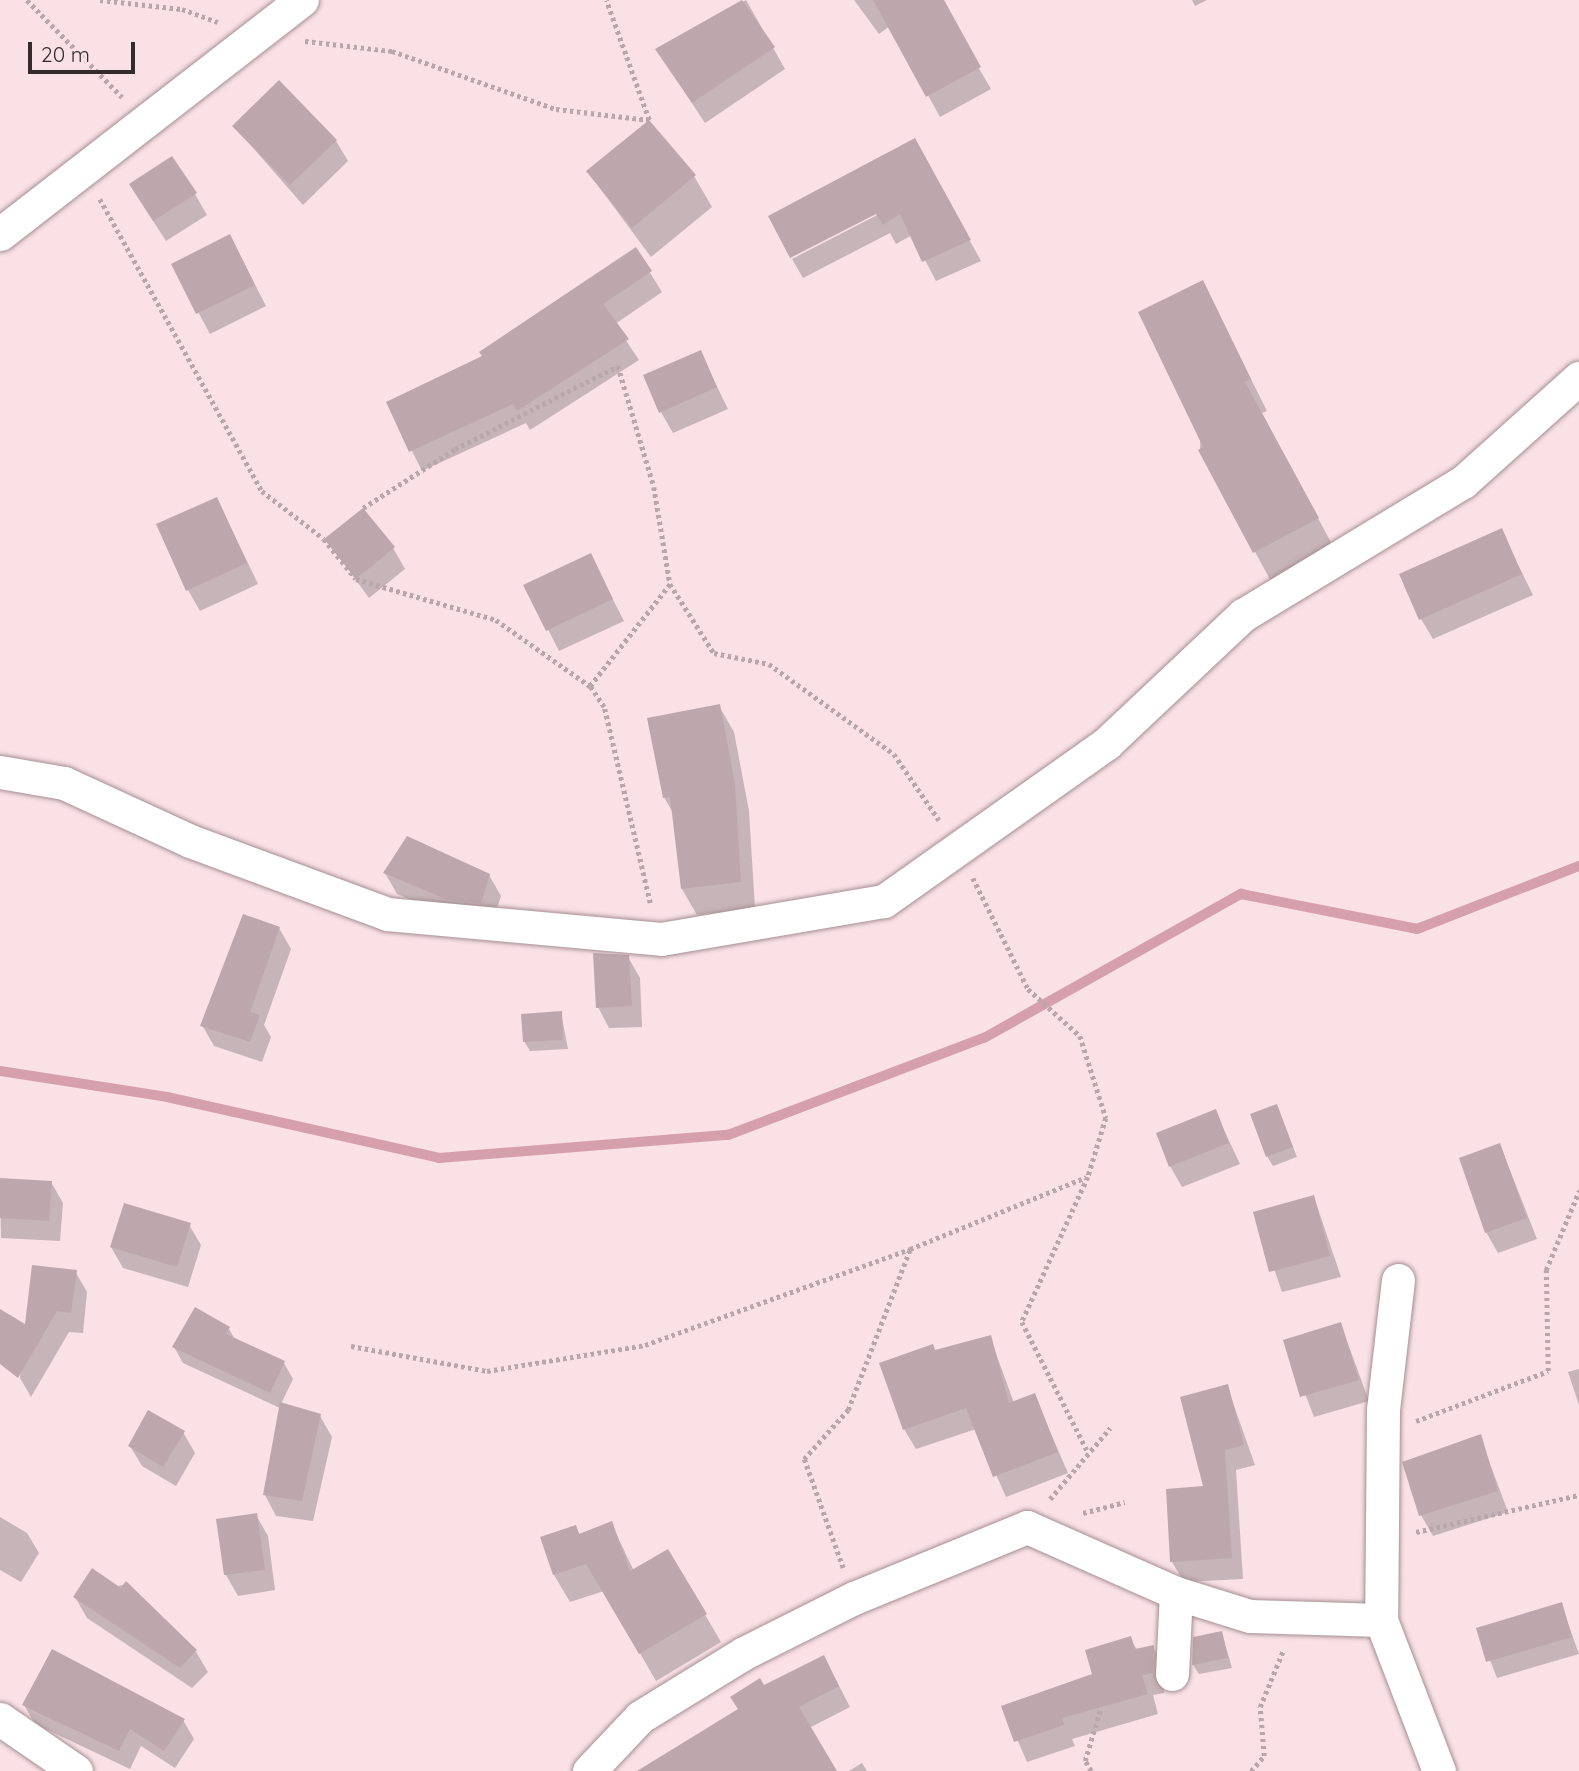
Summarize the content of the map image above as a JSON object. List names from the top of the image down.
{
  "scale_bar": "20 m"
}
